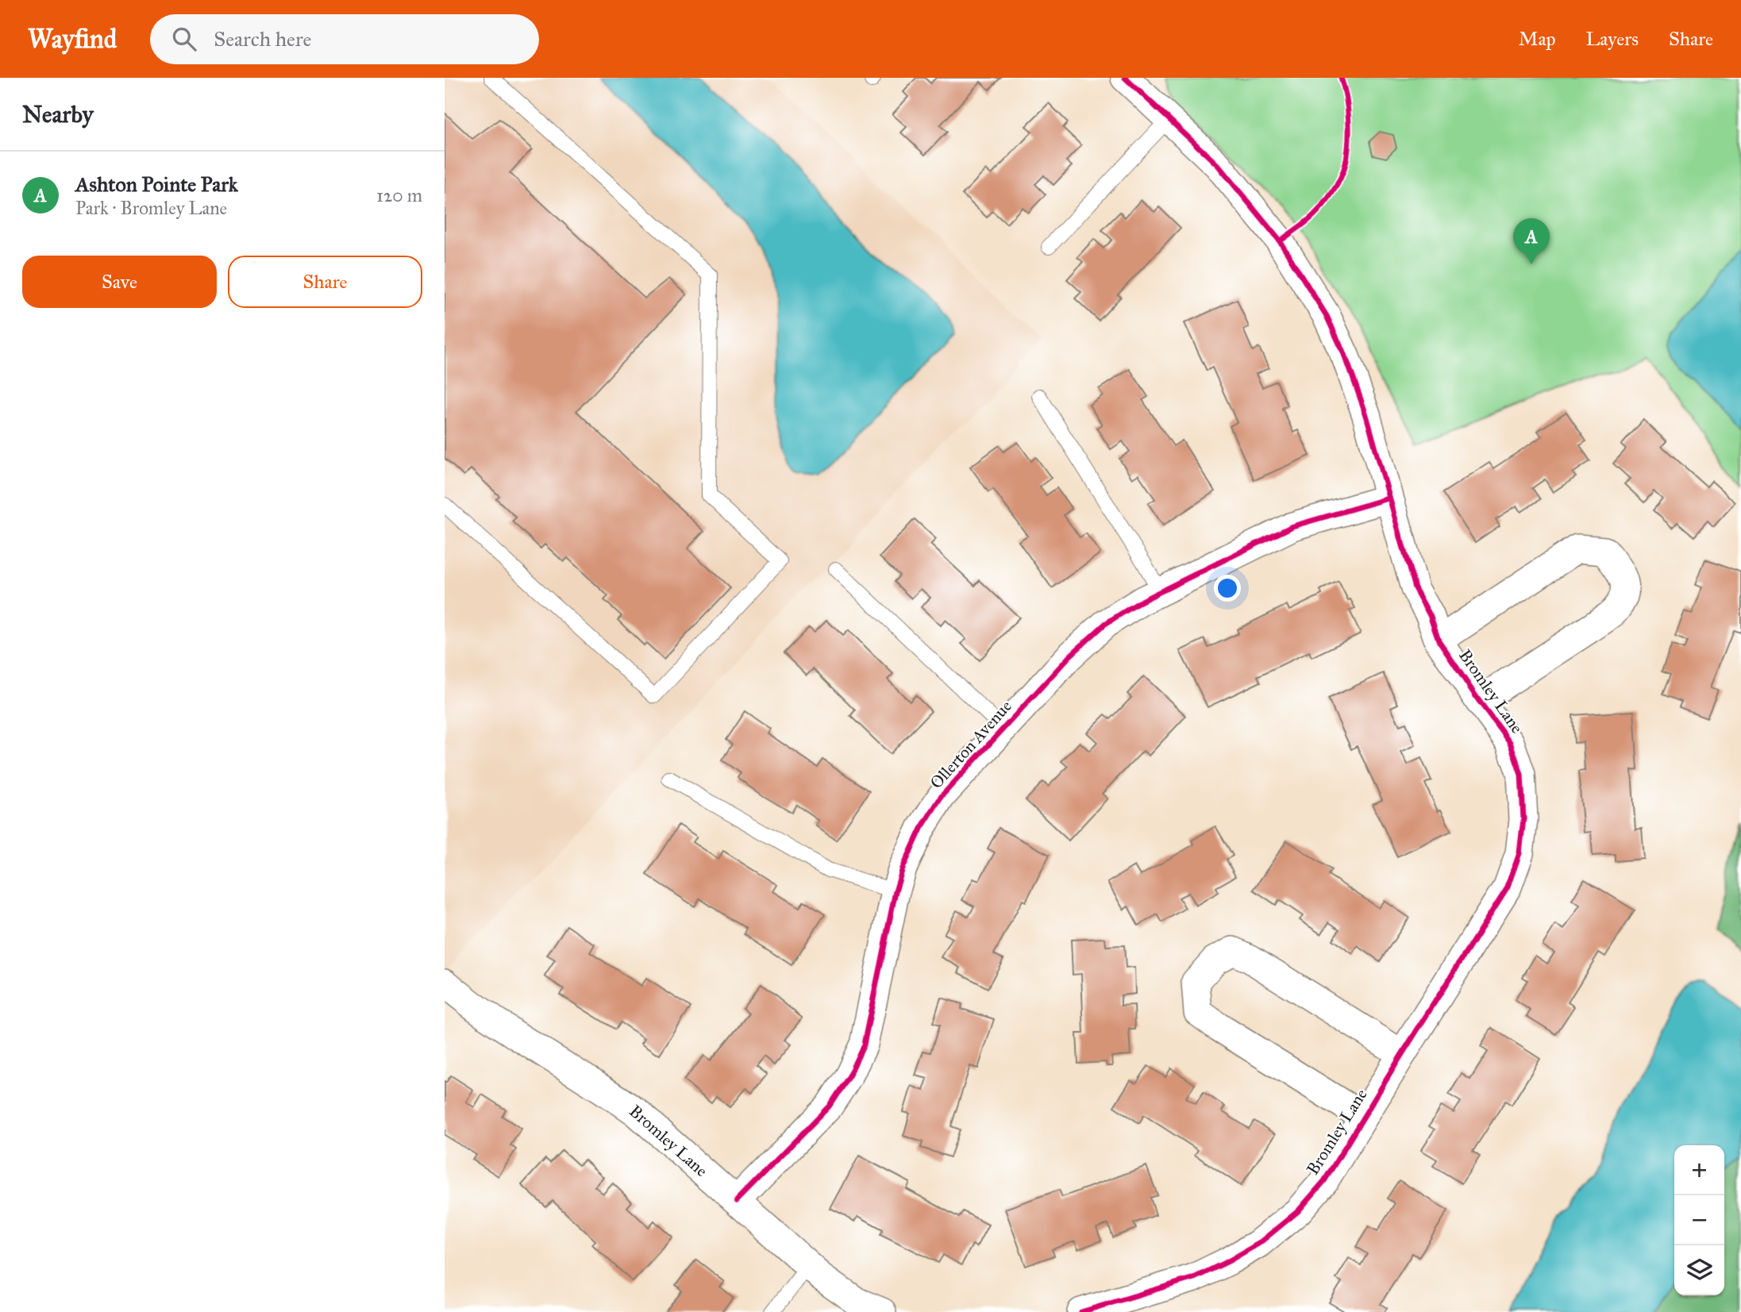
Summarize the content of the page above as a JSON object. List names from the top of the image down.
{
  "streets": {
    "street": ["Bromley Lane", "Ollerton Avenue"]
  },
  "crossings": [
    ["Bromley Lane", "Ollerton Avenue"]
  ],
  "page": {
    "header": "Wayfind",
    "search": "Search here",
    "nav": ["Map", "Layers", "Share"],
    "heading": "Nearby",
    "list": [
      {
        "mark": "A",
        "name": "Ashton Pointe Park",
        "note": "Park · Bromley Lane",
        "value": "120 m"
      }
    ],
    "pins": "A",
    "buttons": ["Save", "Share"],
    "map_buttons": ["+", "−"]
  }
}
